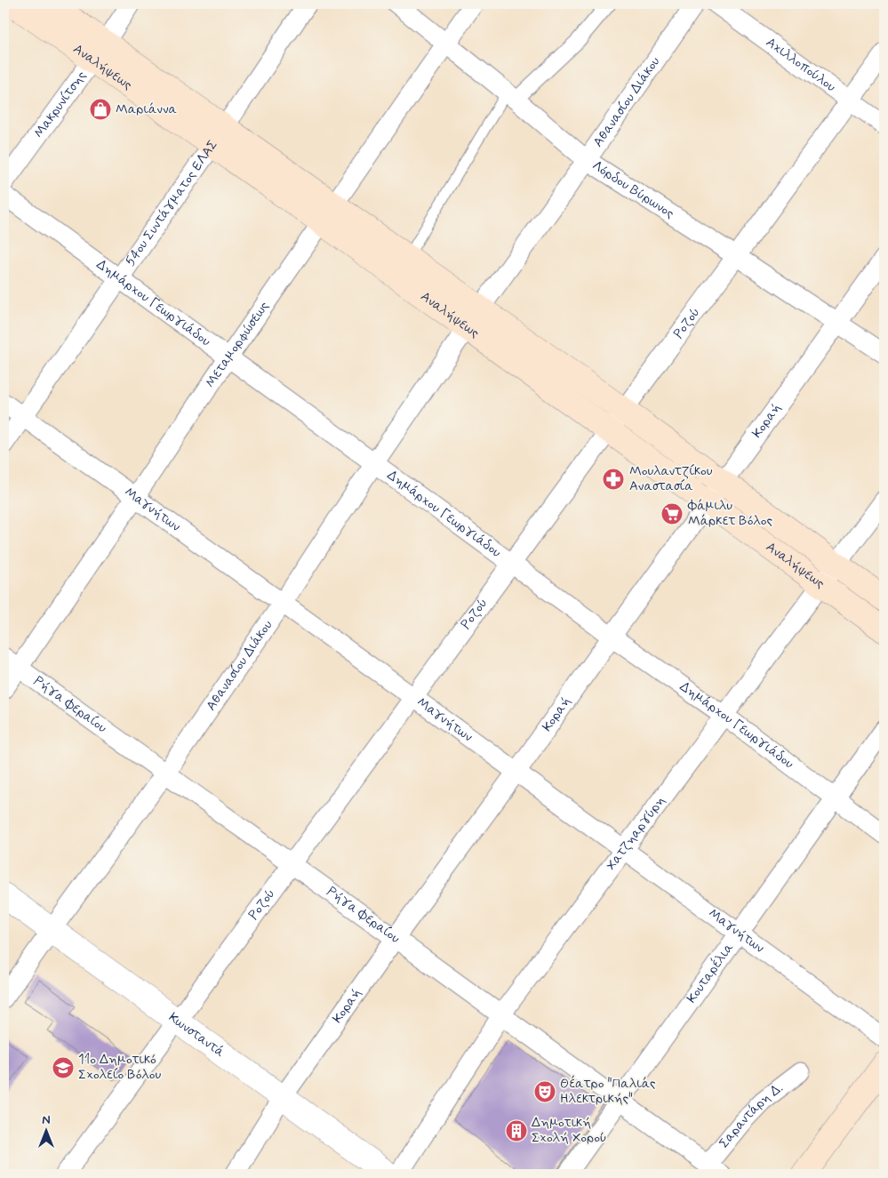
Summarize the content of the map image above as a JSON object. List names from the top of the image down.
{
  "streets": {
    "main road": ["Αναλήψεως"],
    "street": [
      "Αχιλλοπούλου",
      "Αθανασίου Διάκου",
      "Μακρυνίτσης",
      "Λόρδου Βύρωνος",
      "54ου Συντάγματος ΕΛΑΣ",
      "Δημάρχου Γεωργιάδου",
      "Ροζού",
      "Μεταμορφώσεως",
      "Κοραή",
      "Μαγνήτων",
      "Ρήγα Φεραίου",
      "Χατζηαργύρη",
      "Κουταρέλια",
      "Κωνσταντά",
      "Σαραντάρη Δ."
    ]
  },
  "crossings": [
    ["Αχιλλοπούλου", "Ροζού"],
    ["Αναλήψεως", "Αθανασίου Διάκου"],
    ["Αναλήψεως", "Μακρυνίτσης"],
    ["Αναλήψεως", "54ου Συντάγματος ΕΛΑΣ"],
    ["Αναλήψεως", "Ροζού"],
    ["Αναλήψεως", "Μεταμορφώσεως"],
    ["Αναλήψεως", "Κοραή"],
    ["Αναλήψεως", "Χατζηαργύρη"],
    ["Αθανασίου Διάκου", "Λόρδου Βύρωνος"],
    ["Αθανασίου Διάκου", "Δημάρχου Γεωργιάδου"],
    ["Αθανασίου Διάκου", "Μαγνήτων"],
    ["Αθανασίου Διάκου", "Ρήγα Φεραίου"],
    ["Αθανασίου Διάκου", "Κωνσταντά"],
    ["Λόρδου Βύρωνος", "Ροζού"],
    ["Λόρδου Βύρωνος", "Μεταμορφώσεως"],
    ["Λόρδου Βύρωνος", "Κοραή"],
    ["54ου Συντάγματος ΕΛΑΣ", "Δημάρχου Γεωργιάδου"],
    ["54ου Συντάγματος ΕΛΑΣ", "Μαγνήτων"],
    ["Δημάρχου Γεωργιάδου", "Ροζού"],
    ["Δημάρχου Γεωργιάδου", "Μεταμορφώσεως"],
    ["Δημάρχου Γεωργιάδου", "Κοραή"],
    ["Δημάρχου Γεωργιάδου", "Χατζηαργύρη"],
    ["Δημάρχου Γεωργιάδου", "Κουταρέλια"],
    ["Ροζού", "Μαγνήτων"],
    ["Ροζού", "Ρήγα Φεραίου"],
    ["Ροζού", "Κωνσταντά"],
    ["Μεταμορφώσεως", "Μαγνήτων"],
    ["Μεταμορφώσεως", "Ρήγα Φεραίου"],
    ["Κοραή", "Μαγνήτων"],
    ["Κοραή", "Ρήγα Φεραίου"],
    ["Κοραή", "Κωνσταντά"],
    ["Μαγνήτων", "Χατζηαργύρη"],
    ["Μαγνήτων", "Κουταρέλια"],
    ["Ρήγα Φεραίου", "Χατζηαργύρη"],
    ["Ρήγα Φεραίου", "Κουταρέλια"],
    ["Ρήγα Φεραίου", "Σαραντάρη Δ."]
  ],
  "places": {
    "shop": ["Μαριάννα"],
    "pharmacy": ["Μουλαντζίκου Αναστασία"],
    "supermarket": ["Φάμιλυ Μάρκετ Βόλος"],
    "school or university": ["11ο Δημοτικό Σχολείο Βόλου"],
    "theatre": ["Θέατρο \"Παλιάς Ηλεκτρικής\""],
    "building": ["Δημοτική Σχολή Χορού"]
  },
  "north": "top"
}
